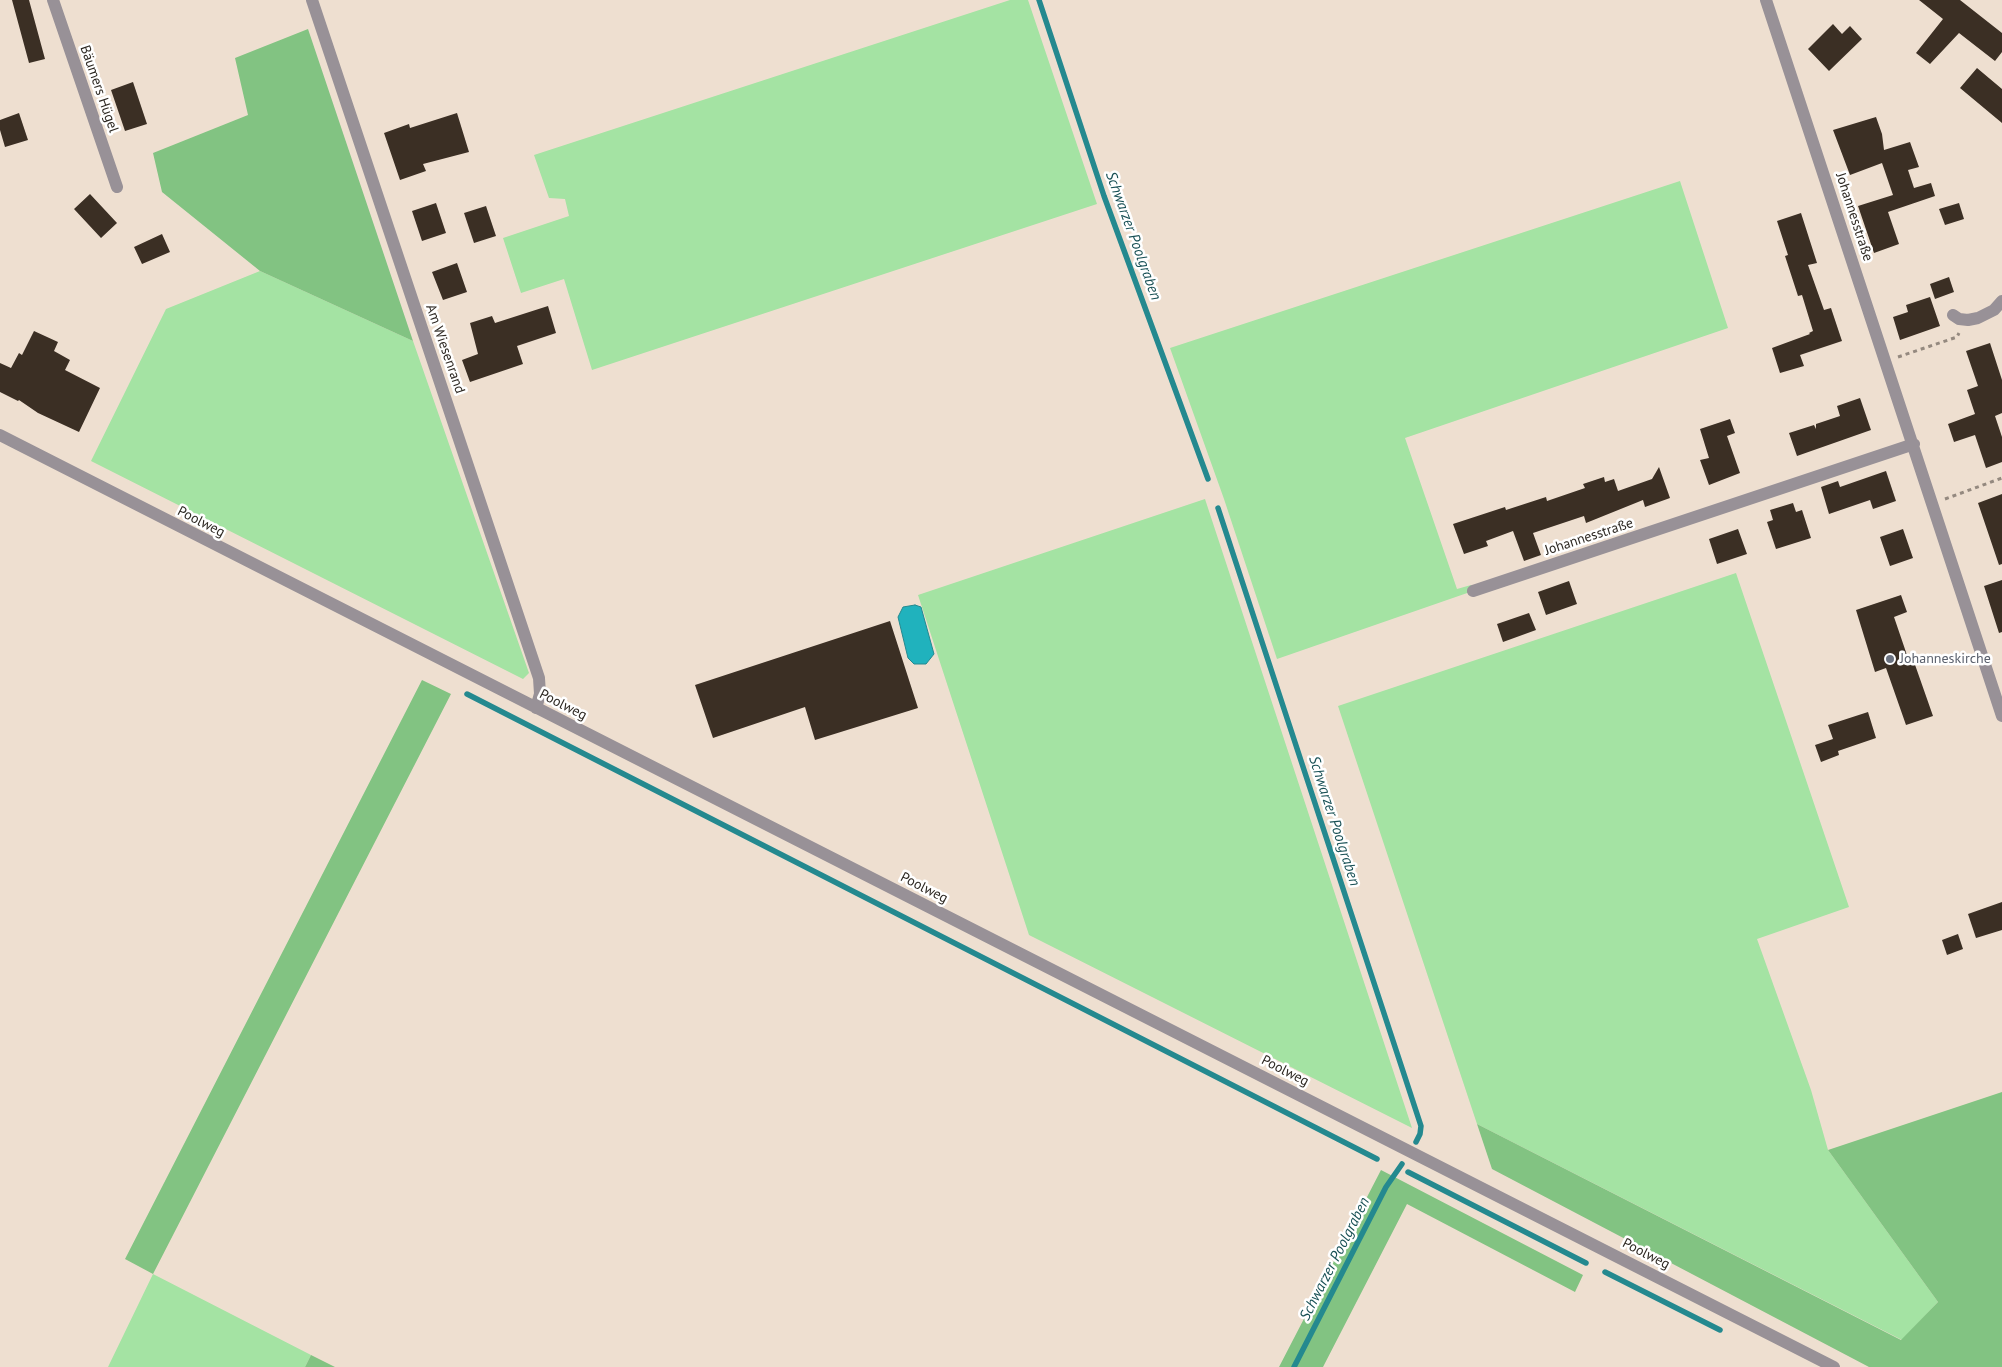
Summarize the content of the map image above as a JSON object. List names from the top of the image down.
{
  "streets": {
    "street": [
      "Bäumers Hügel",
      "Johannesstraße",
      "Am Wiesenrand",
      "Poolweg"
    ]
  },
  "crossings": [
    ["Am Wiesenrand", "Poolweg"]
  ],
  "water": ["Schwarzer Poolgraben"],
  "places": ["Johanneskirche"]
}
